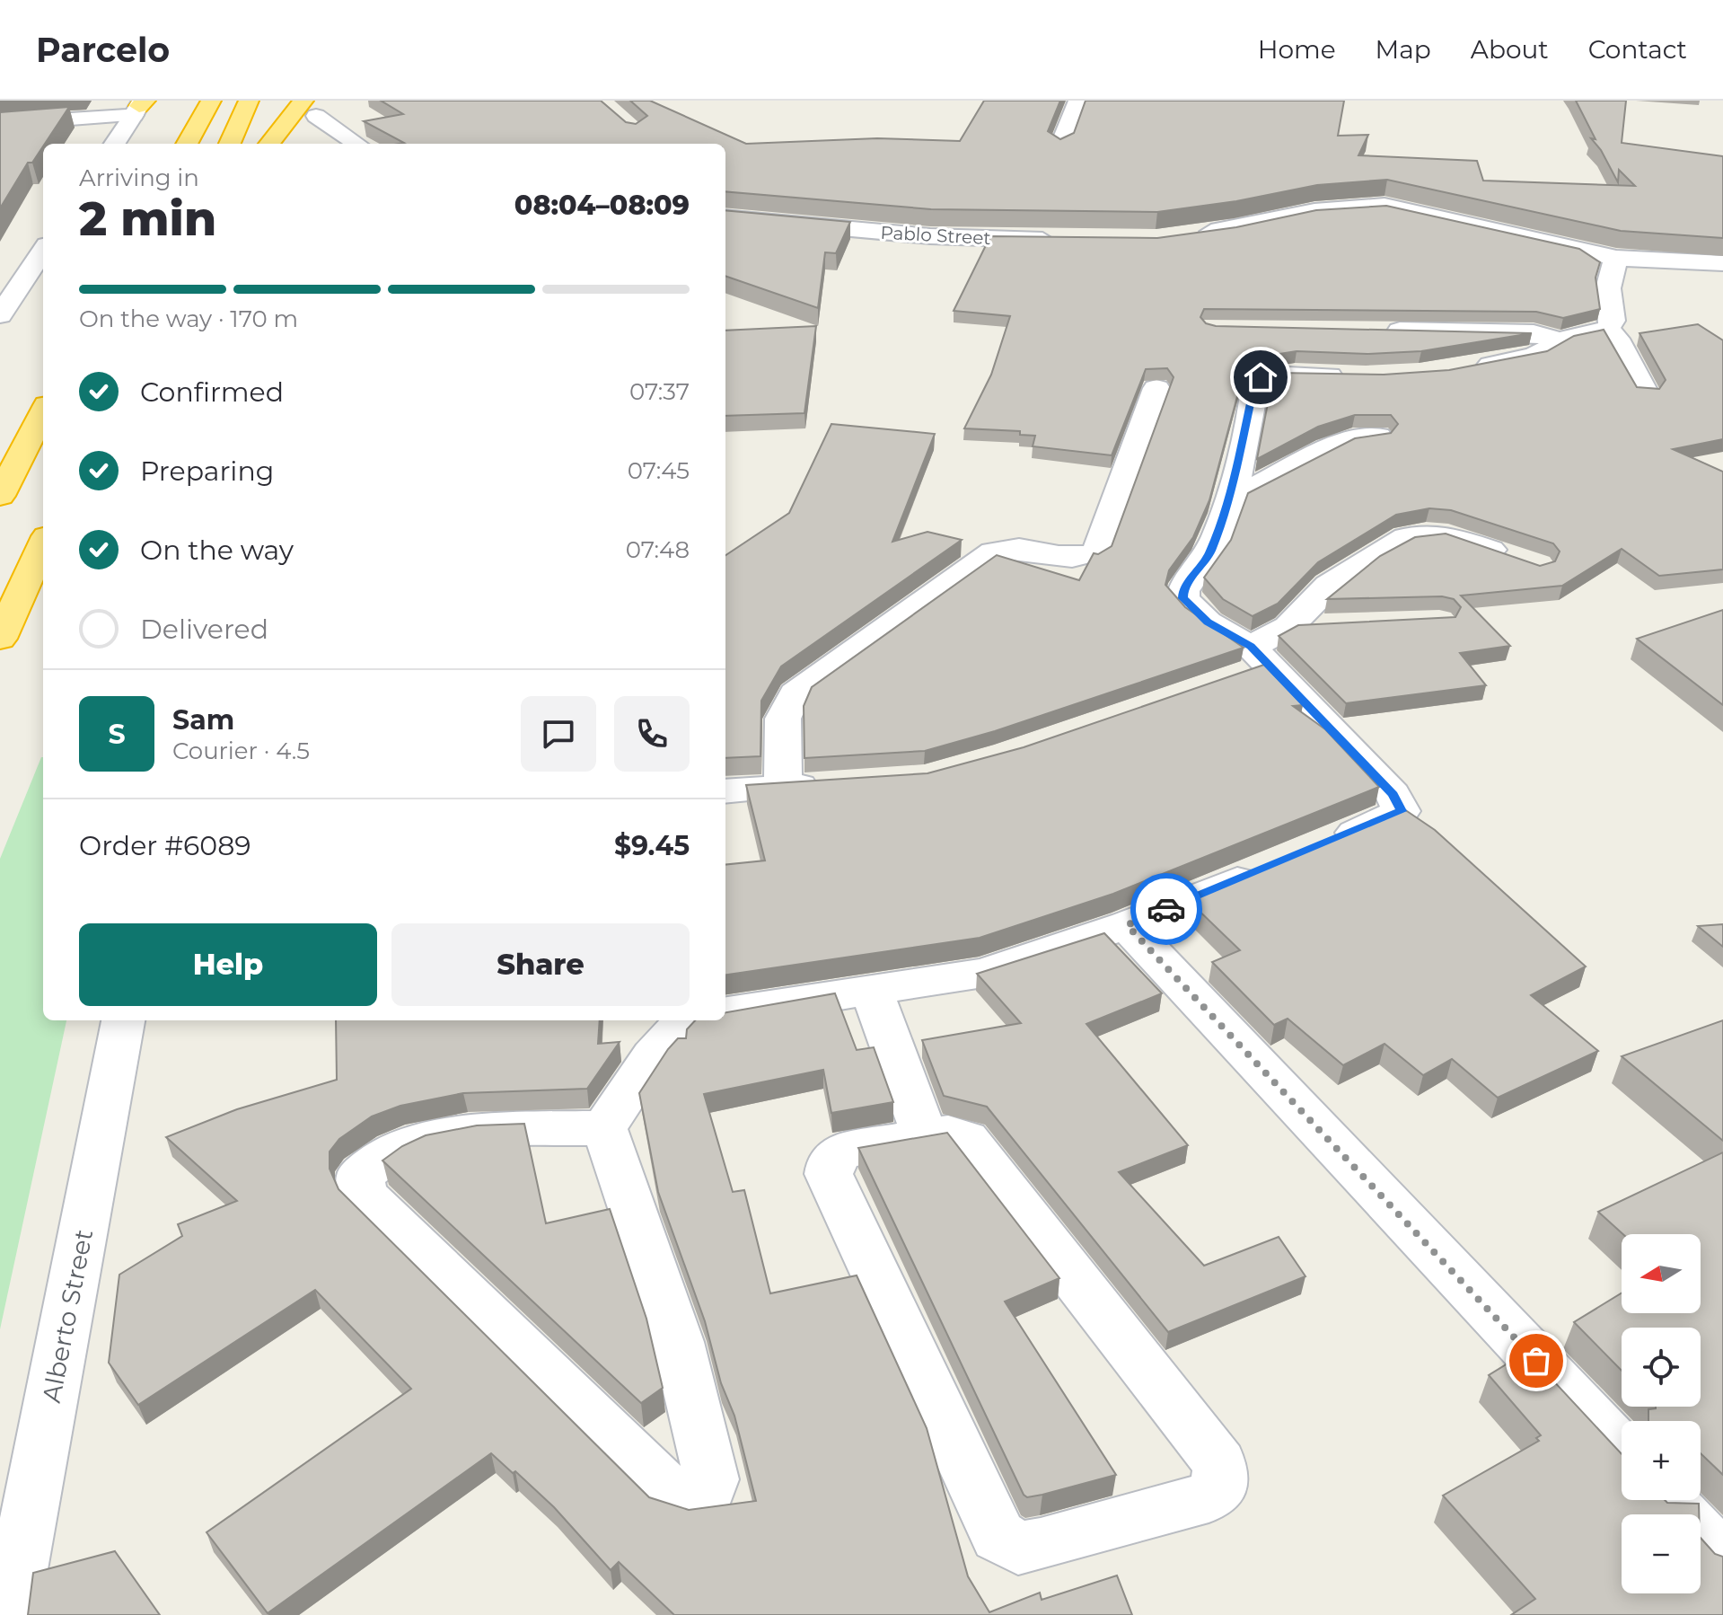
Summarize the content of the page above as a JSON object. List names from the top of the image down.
{
  "streets": {
    "street": ["Pablo Street", "Alberto Street"]
  },
  "north": "left",
  "page": {
    "header": "Parcelo",
    "nav": [
      "Home",
      "Map",
      "About",
      "Contact"
    ],
    "heading": ["2 min", "Arriving in", "08:04–08:09"],
    "panel": [
      "Sam",
      "Courier · 4.5",
      "Order #6089",
      "$9.45"
    ],
    "bar": "On the way · 170 m",
    "list": [
      ["Confirmed", "07:37"],
      ["Preparing", "07:45"],
      ["On the way", "07:48"],
      "Delivered"
    ],
    "round": "S",
    "buttons": ["Help", "Share"],
    "map_buttons": ["+", "−"]
  }
}
